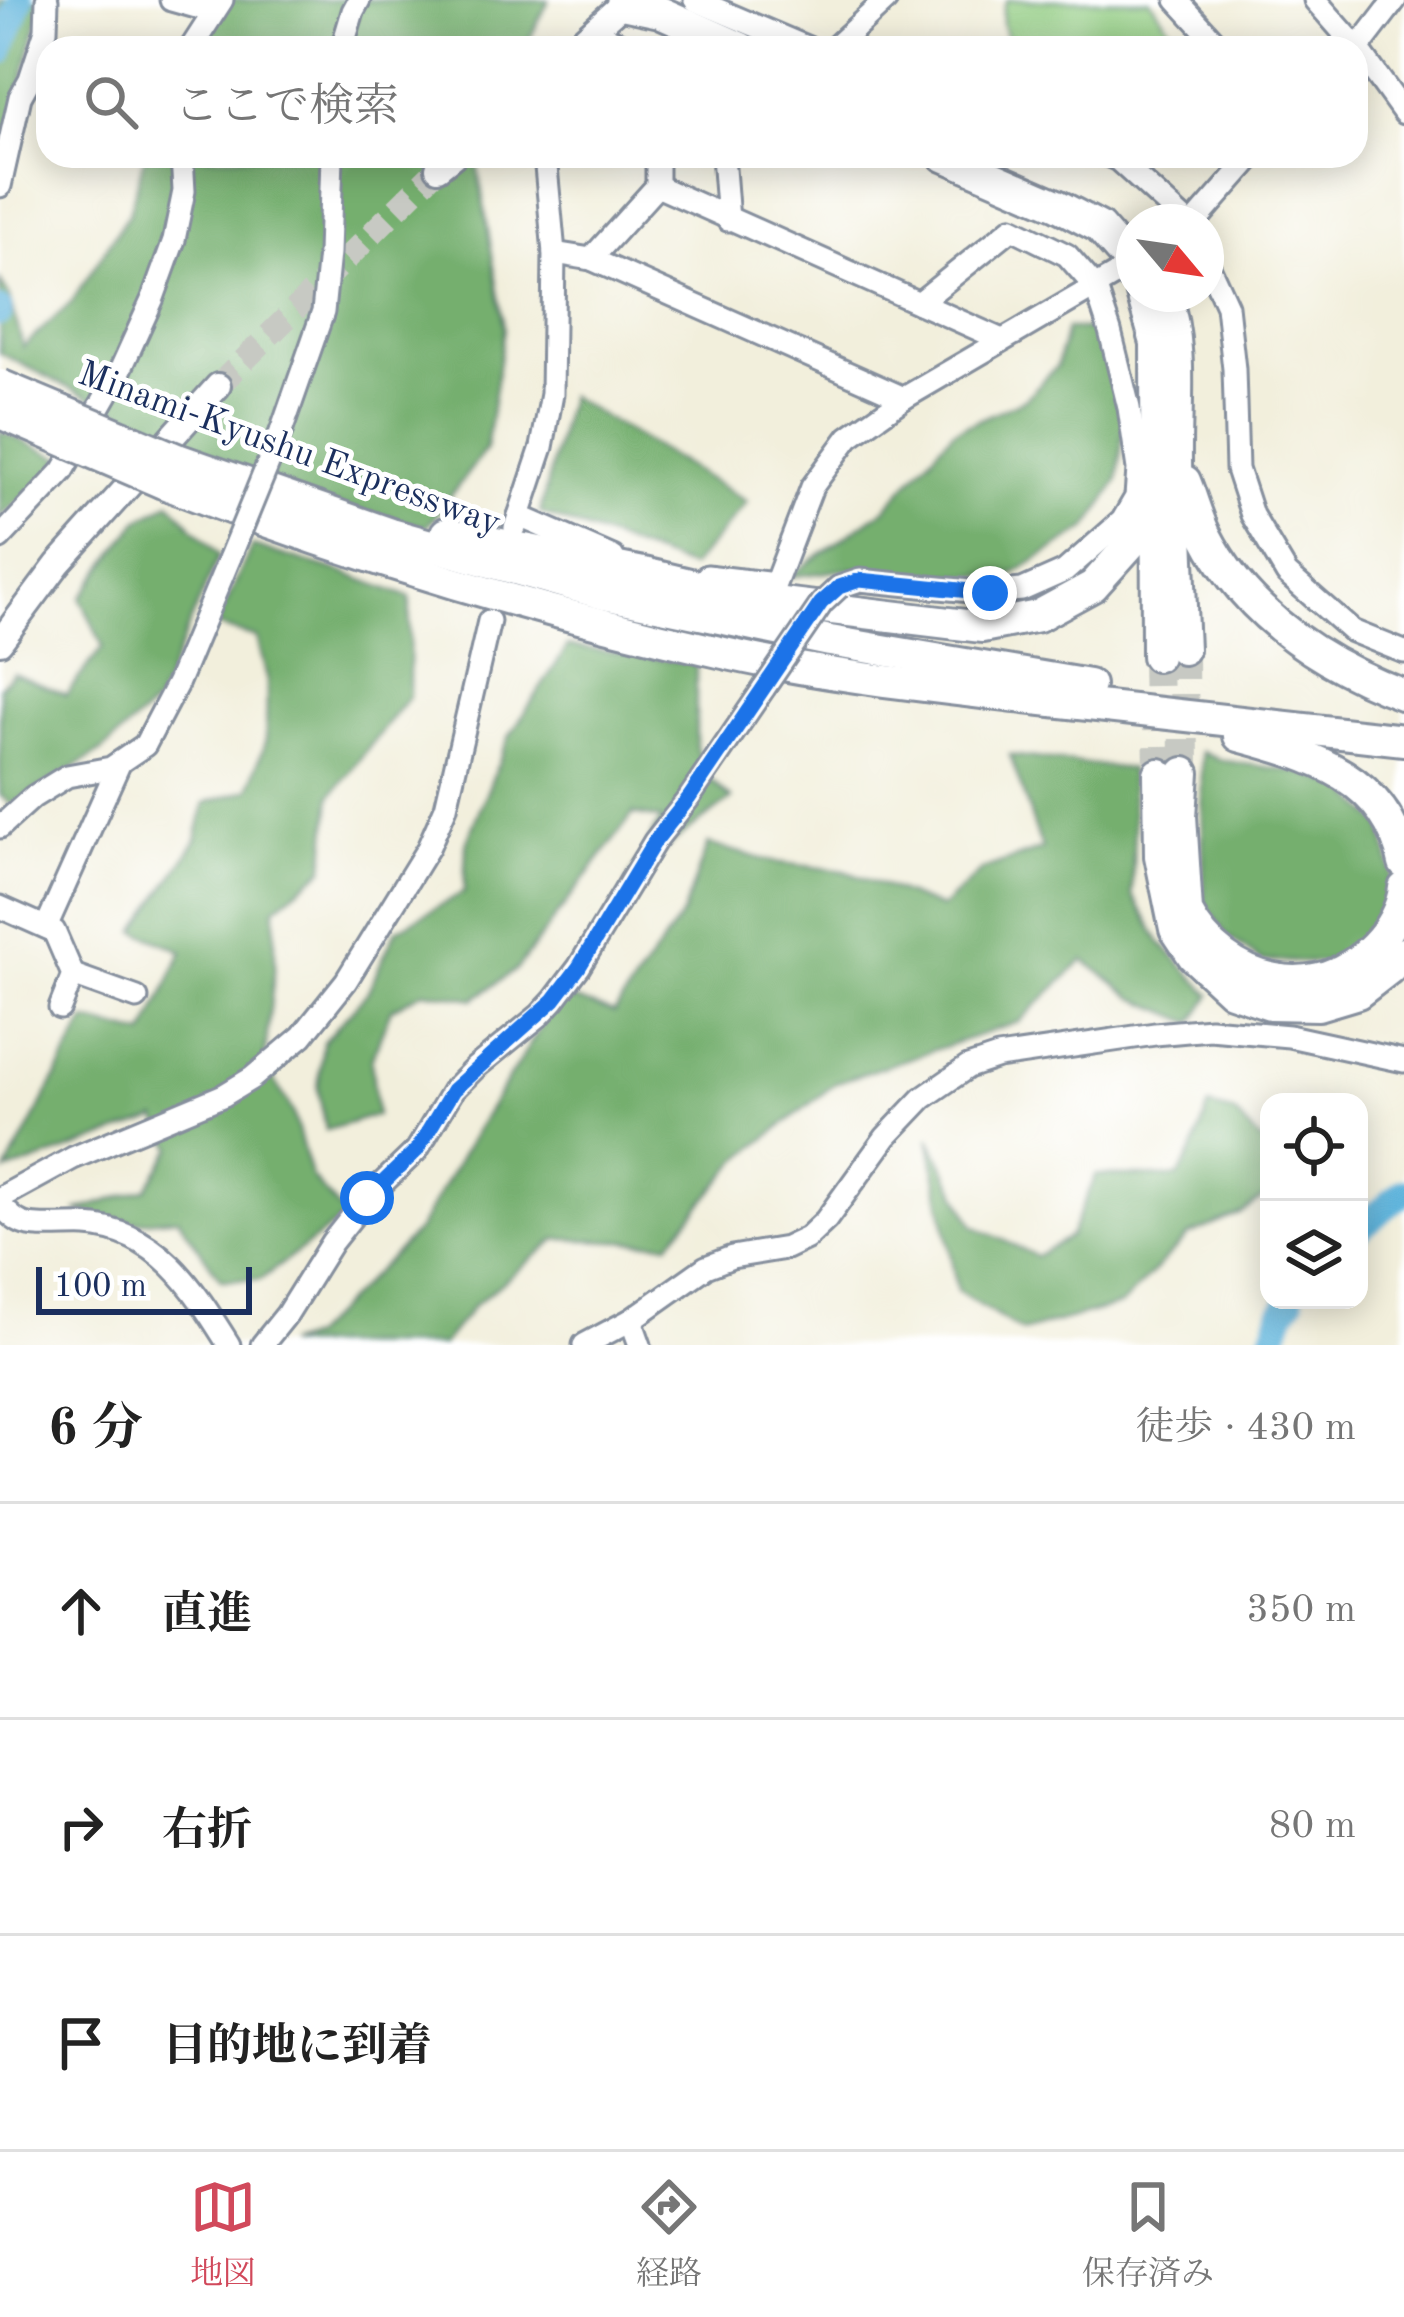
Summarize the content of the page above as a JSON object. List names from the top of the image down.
{
  "streets": {
    "highway": ["Minami-Kyushu Expressway"]
  },
  "scale_bar": "100 m",
  "north": "bottom right",
  "page": {
    "search": "ここで検索",
    "scale": "100 m",
    "heading": ["6 分", "徒歩 · 430 m"],
    "list": [
      ["直進", "350 m"],
      ["右折", "80 m"],
      "目的地に到着"
    ],
    "nav": ["地図", "経路", "保存済み"]
  }
}
